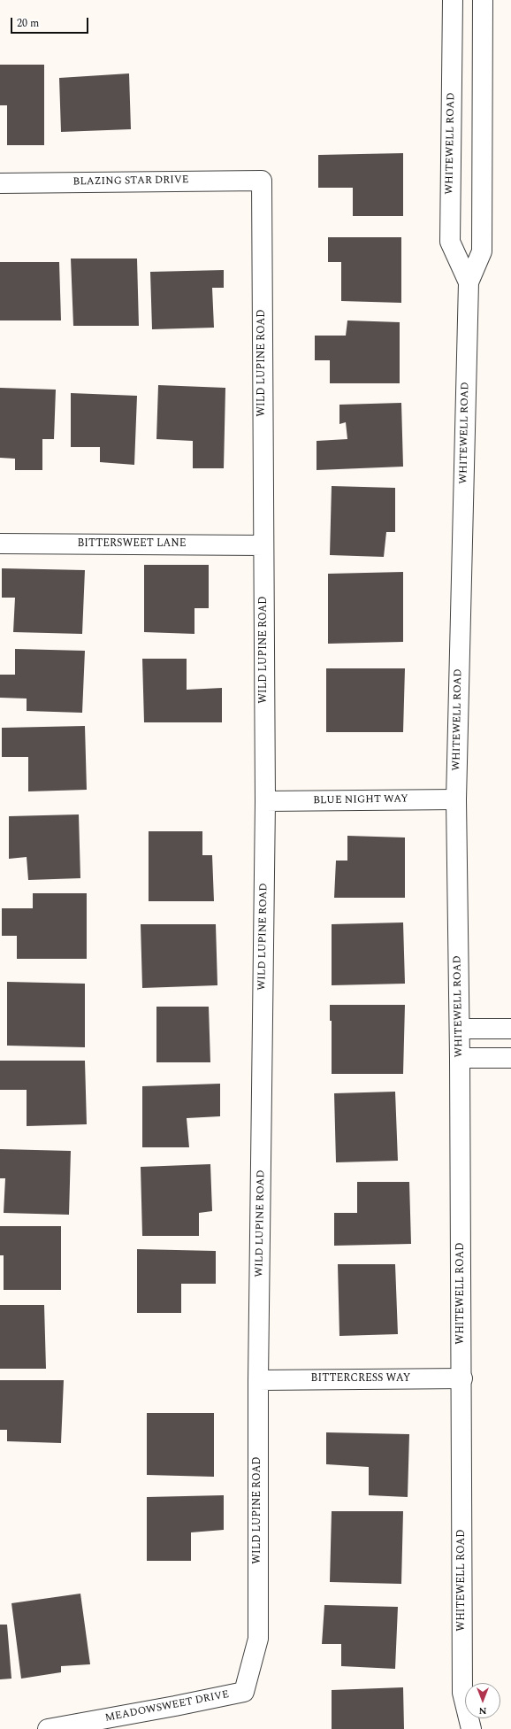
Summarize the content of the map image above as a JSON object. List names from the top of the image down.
{
  "streets": {
    "street": [
      "WHITEWELL ROAD",
      "BLAZING STAR DRIVE",
      "WILD LUPINE ROAD",
      "BITTERSWEET LANE",
      "BLUE NIGHT WAY",
      "BITTERCRESS WAY",
      "MEADOWSWEET DRIVE"
    ]
  },
  "crossings": [
    ["WHITEWELL ROAD", "BLUE NIGHT WAY"],
    ["WHITEWELL ROAD", "BITTERCRESS WAY"],
    ["BLAZING STAR DRIVE", "WILD LUPINE ROAD"],
    ["WILD LUPINE ROAD", "BITTERSWEET LANE"],
    ["WILD LUPINE ROAD", "BLUE NIGHT WAY"],
    ["WILD LUPINE ROAD", "BITTERCRESS WAY"],
    ["WILD LUPINE ROAD", "MEADOWSWEET DRIVE"]
  ],
  "scale_bar": "20 m",
  "north": "bottom"
}
